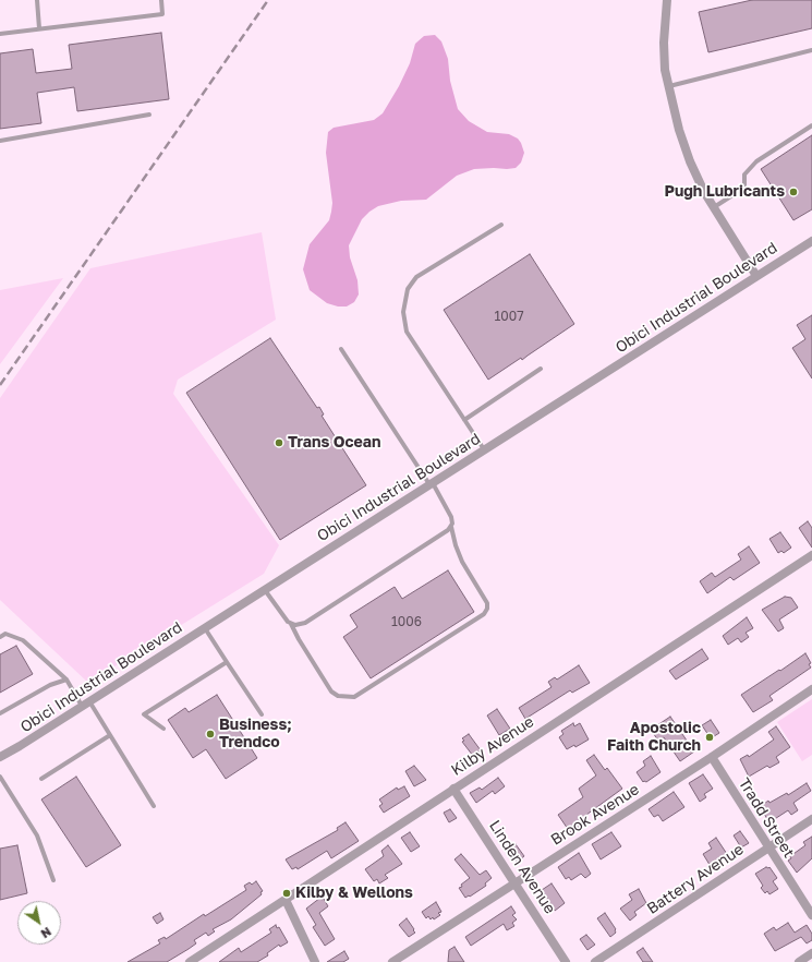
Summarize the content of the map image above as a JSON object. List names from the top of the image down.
{
  "streets": {
    "street": [
      "Obici Industrial Boulevard",
      "Kilby Avenue",
      "Brook Avenue",
      "Tradd Street",
      "Linden Avenue",
      "Battery Avenue"
    ]
  },
  "crossings": [
    ["Kilby Avenue", "Linden Avenue"],
    ["Brook Avenue", "Tradd Street"],
    ["Brook Avenue", "Linden Avenue"],
    ["Tradd Street", "Battery Avenue"]
  ],
  "places": [
    "Pugh Lubricants",
    "Trans Ocean",
    "Business; Trendco",
    "Apostolic Faith Church",
    "Kilby & Wellons"
  ],
  "house_numbers": ["1007", "1006"],
  "north": "bottom right"
}
